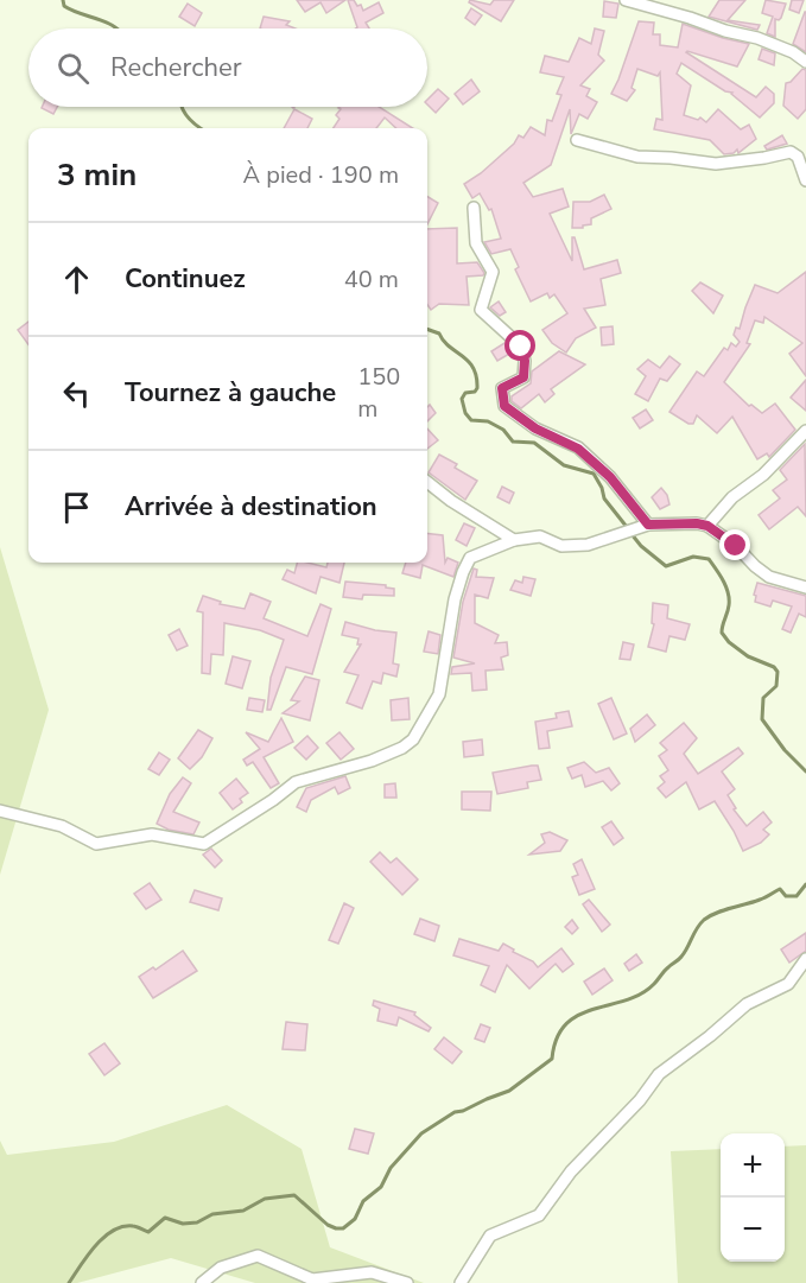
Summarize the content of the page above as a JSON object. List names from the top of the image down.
{
  "page": {
    "search": "Rechercher",
    "heading": ["3 min", "À pied · 190 m"],
    "list": [
      ["Continuez", "40 m"],
      ["Tournez à gauche", "150 m"],
      "Arrivée à destination"
    ],
    "map_buttons": ["+", "−"]
  }
}
